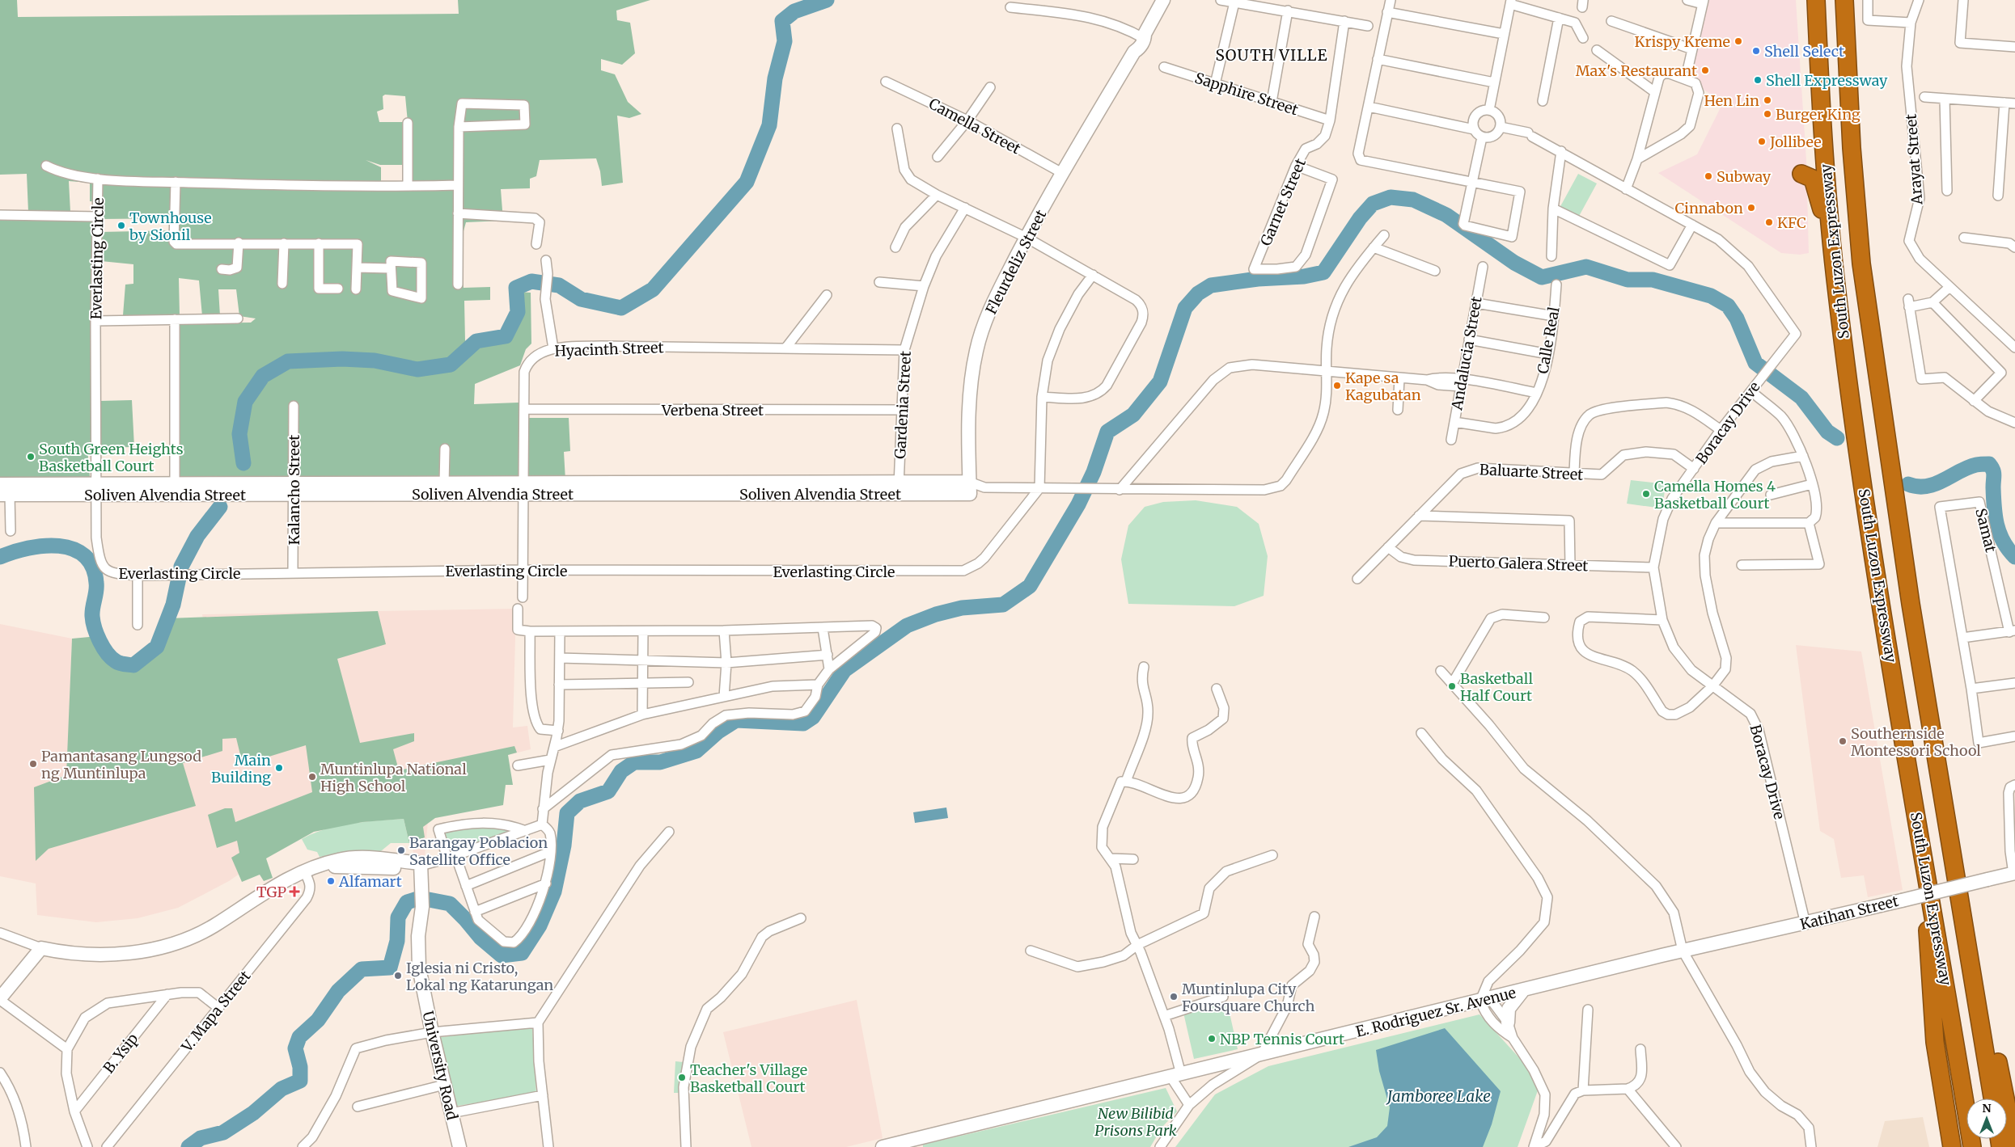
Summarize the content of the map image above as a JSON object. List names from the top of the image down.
{
  "streets": {
    "highway": ["South Luzon Expressway"],
    "street": [
      "Sapphire Street",
      "Camella Street",
      "Arayat Street",
      "Garnet Street",
      "Everlasting Circle",
      "Fleurdeliz Street",
      "Calle Real",
      "Hyacinth Street",
      "Andalucia Street",
      "Gardenia Street",
      "Verbena Street",
      "Boracay Drive",
      "Baluarte Street",
      "Kalancho Street",
      "Soliven Alvendia Street",
      "Samat",
      "Puerto Galera Street",
      "Katihan Street",
      "V. Mapa Street",
      "E. Rodriguez Sr. Avenue",
      "B. Ysip",
      "University Road"
    ]
  },
  "crossings": [
    ["Sapphire Street", "Garnet Street"],
    ["Camella Street", "Fleurdeliz Street"],
    ["Everlasting Circle", "Hyacinth Street"],
    ["Everlasting Circle", "Kalancho Street"],
    ["Everlasting Circle", "Soliven Alvendia Street"],
    ["Fleurdeliz Street", "Soliven Alvendia Street"],
    ["Calle Real", "Andalucia Street"],
    ["Hyacinth Street", "Gardenia Street"],
    ["Hyacinth Street", "Verbena Street"],
    ["Hyacinth Street", "Soliven Alvendia Street"],
    ["Gardenia Street", "Verbena Street"],
    ["Gardenia Street", "Soliven Alvendia Street"],
    ["Boracay Drive", "Baluarte Street"],
    ["Boracay Drive", "Puerto Galera Street"],
    ["Boracay Drive", "Katihan Street"],
    ["Baluarte Street", "Puerto Galera Street"],
    ["Kalancho Street", "Soliven Alvendia Street"],
    ["Katihan Street", "E. Rodriguez Sr. Avenue"]
  ],
  "districts": ["SOUTH VILLE"],
  "water": ["Jamboree Lake"],
  "parks": ["New Bilibid Prisons Park"],
  "places": {
    "other": [
      "Krispy Kreme",
      "Shell Select",
      "Max's Restaurant",
      "Shell Expressway",
      "Hen Lin",
      "Burger King",
      "Jollibee",
      "Subway",
      "Cinnabon",
      "KFC",
      "Townhouse by Sionil",
      "Kape sa Kagubatan",
      "South Green Heights Basketball Court",
      "Camella Homes 4 Basketball Court",
      "Basketball Half Court",
      "Southernside Montessori School",
      "Pamantasang Lungsod ng Muntinlupa",
      "Main Building",
      "Muntinlupa National High School",
      "Barangay Poblacion Satellite Office",
      "Alfamart",
      "Iglesia ni Cristo, Lokal ng Katarungan",
      "Muntinlupa City Foursquare Church",
      "NBP Tennis Court",
      "Teacher's Village Basketball Court"
    ],
    "health": ["TGP"]
  },
  "north": "top"
}
